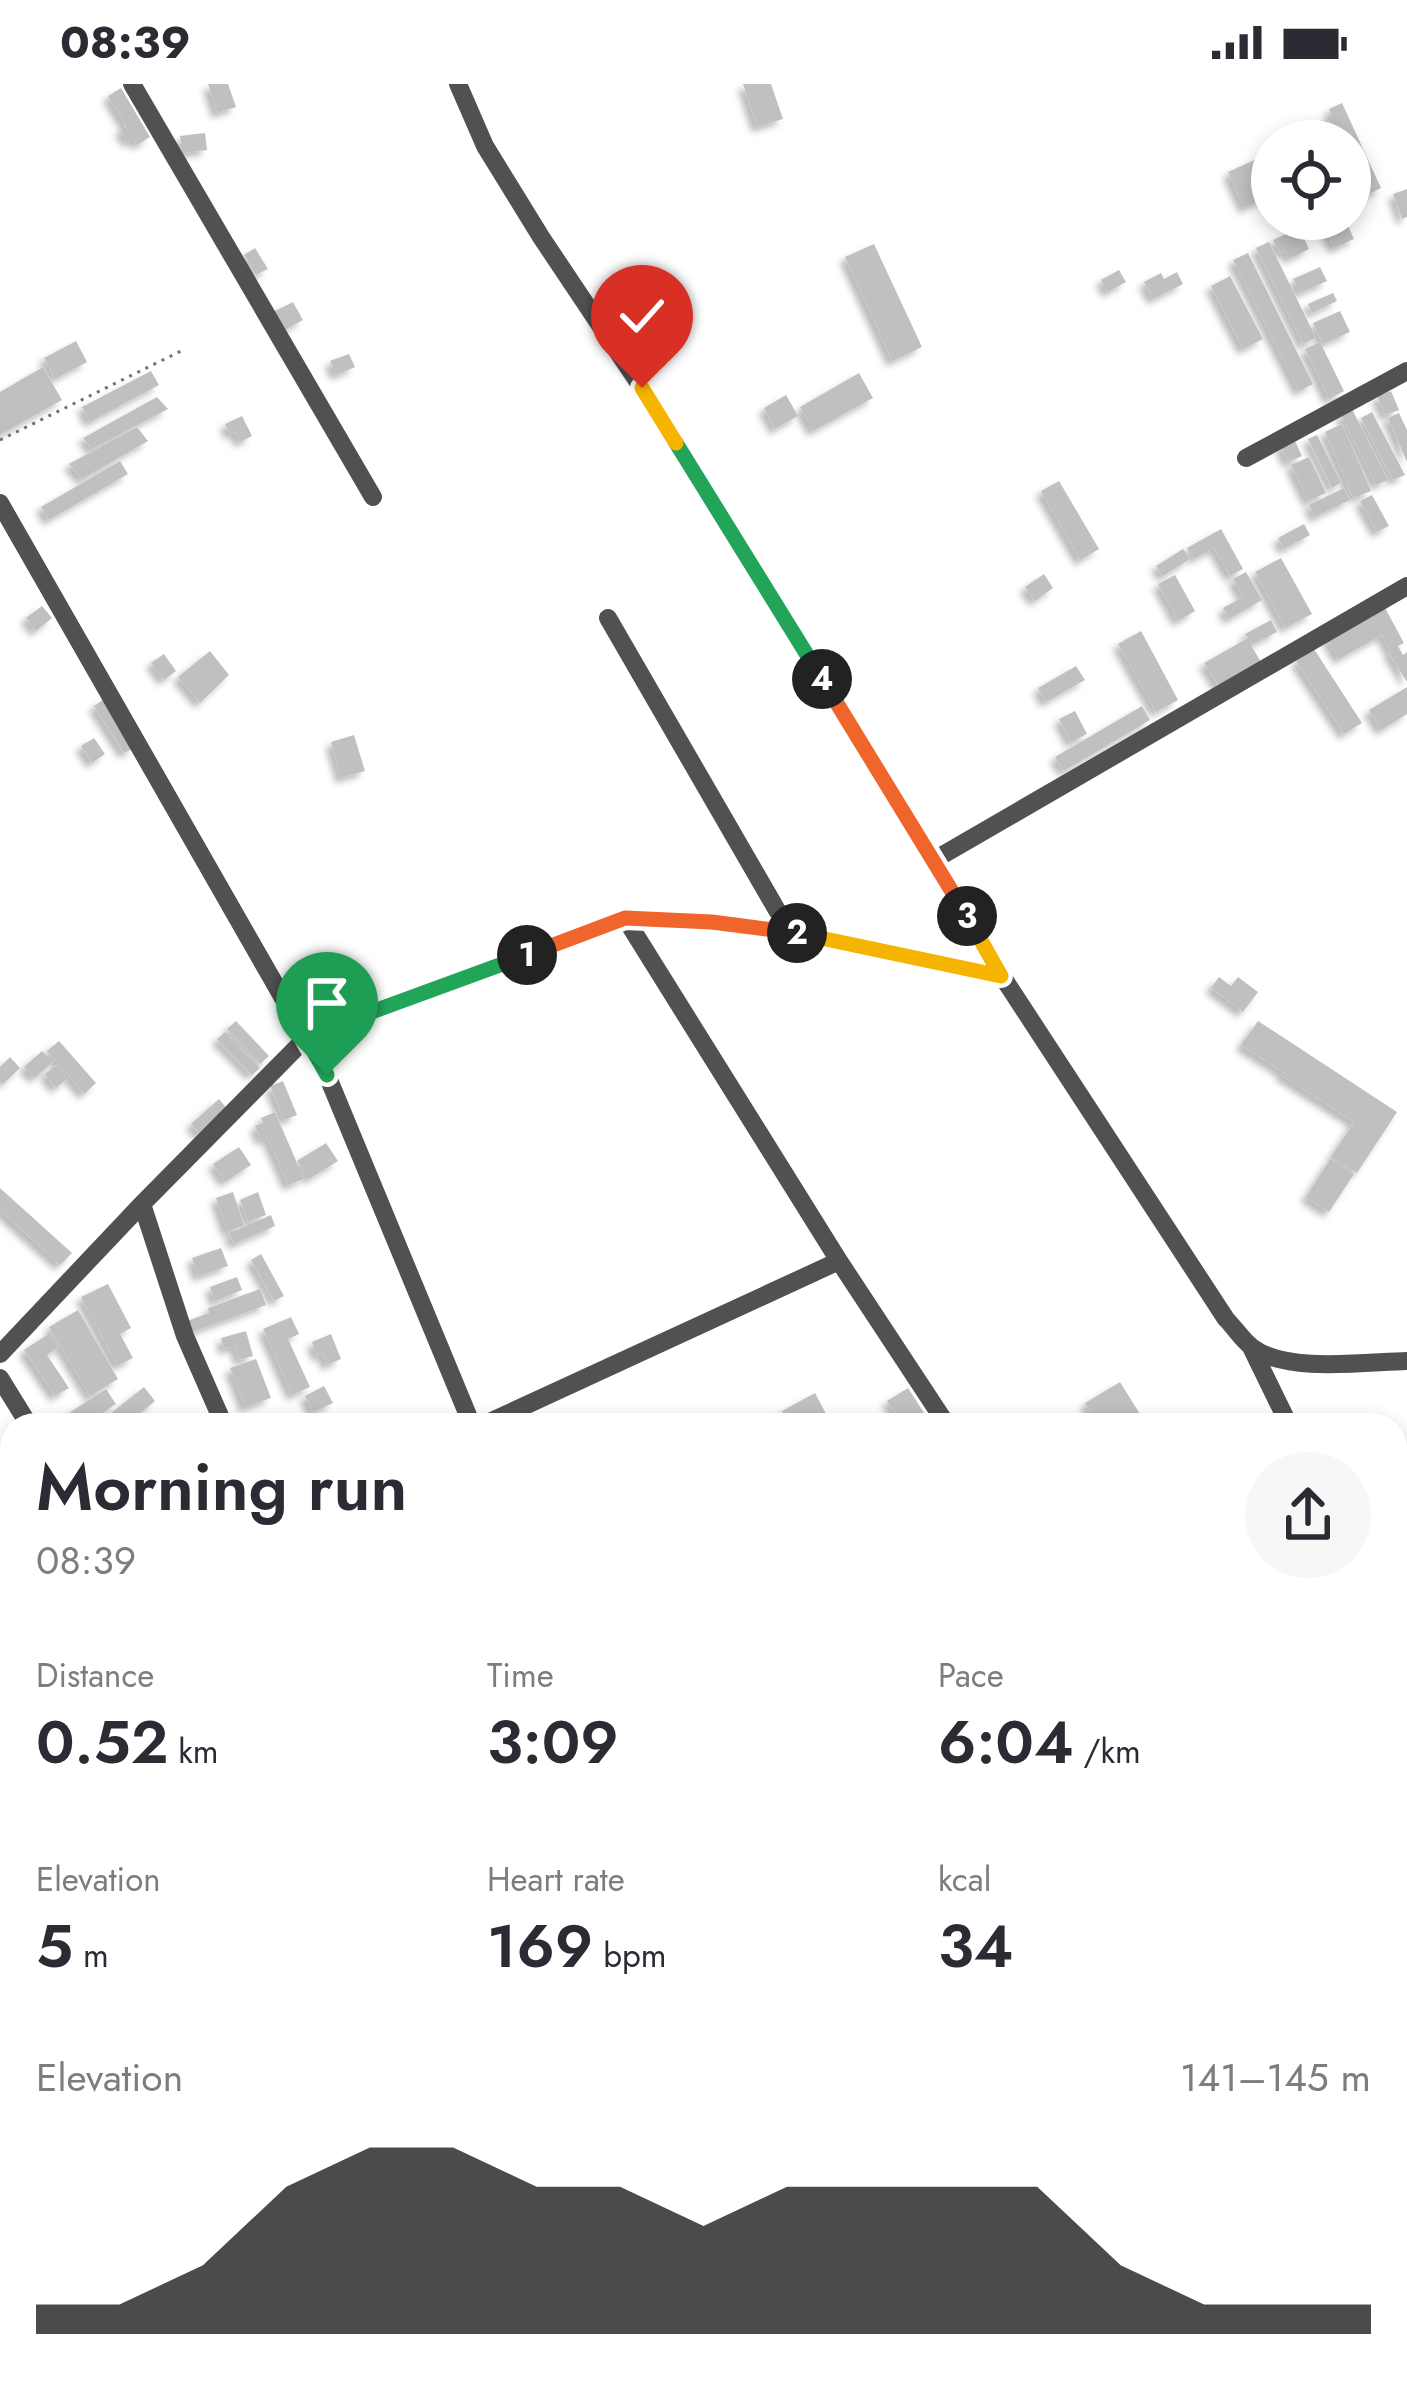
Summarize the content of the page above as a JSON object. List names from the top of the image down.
{
  "page": {
    "status": "08:39",
    "pins": [
      "4",
      "3",
      "2",
      "1"
    ],
    "heading": ["Morning run", "08:39"],
    "stats": [
      ["Distance", "0.52 km"],
      ["Time", "3:09"],
      ["Pace", "6:04 /km"],
      ["Elevation", "5 m"],
      ["Heart rate", "169 bpm"],
      ["kcal", "34"]
    ],
    "chart": ["Elevation", "141–145 m"]
  }
}
